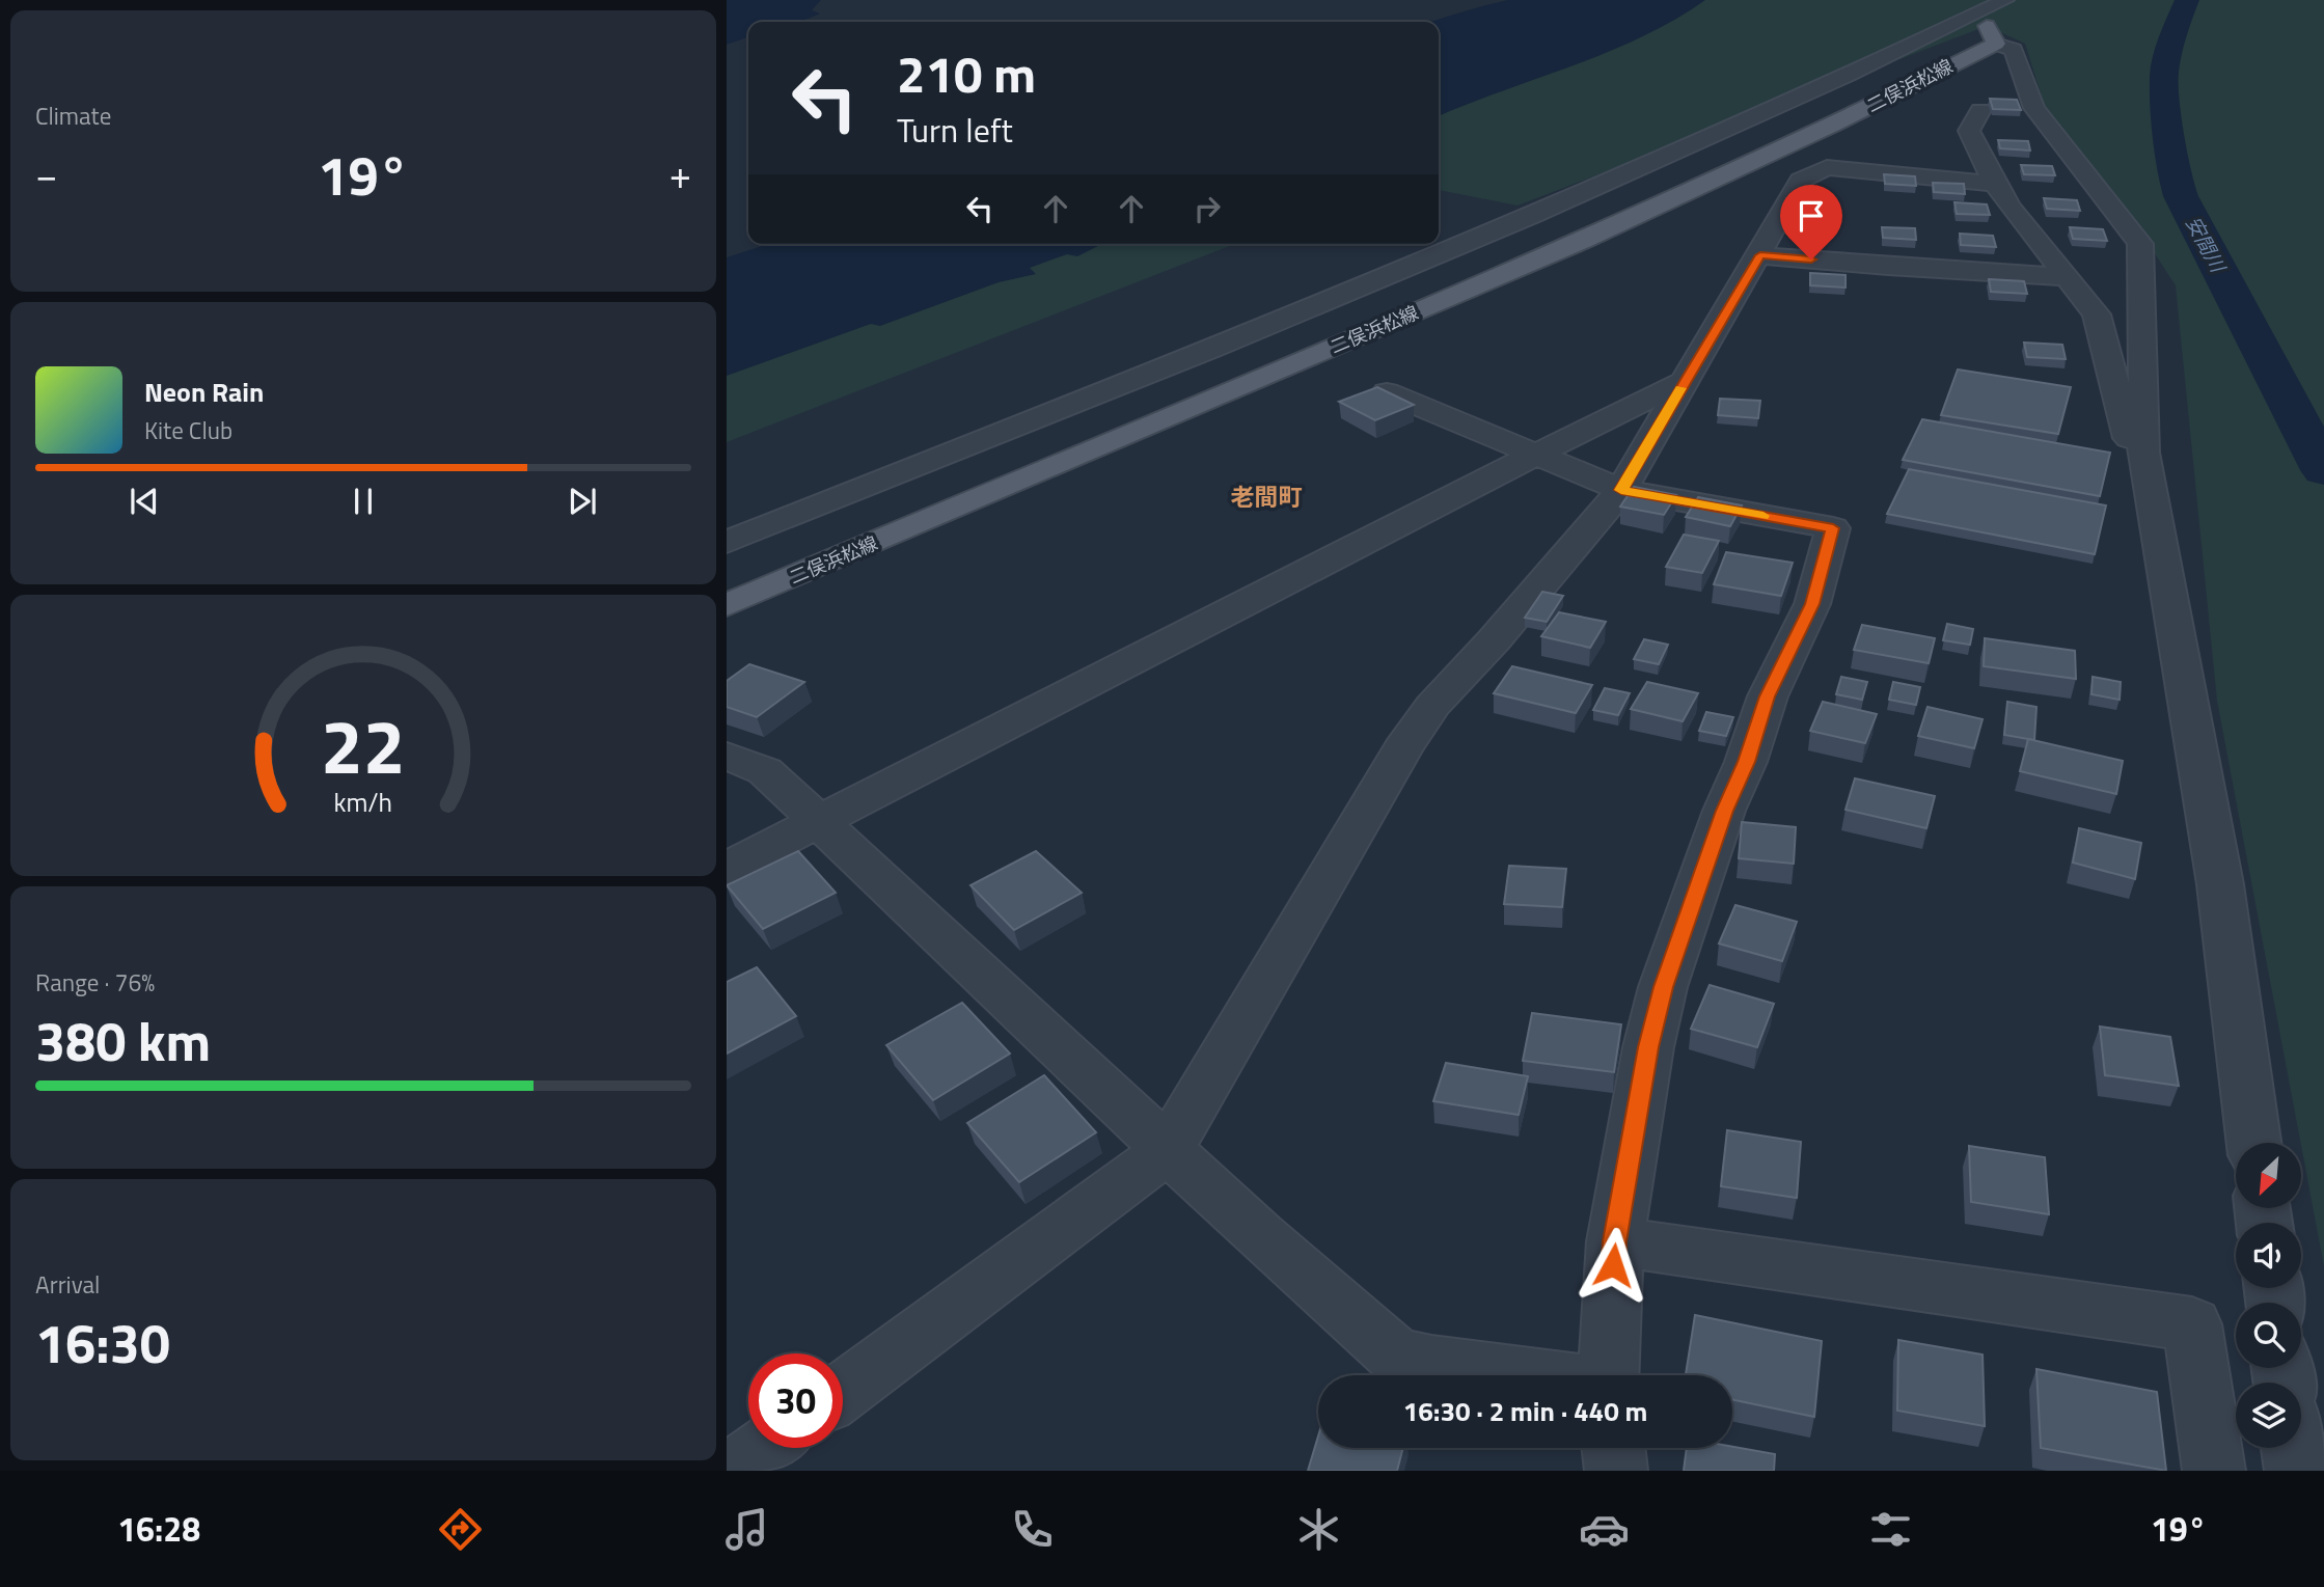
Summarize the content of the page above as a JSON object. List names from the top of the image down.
{
  "streets": {
    "main road": ["二俣浜松線"]
  },
  "districts": ["老間町"],
  "water": ["安間川"],
  "north": "bottom left",
  "page": {
    "tile": [
      "Climate",
      ["Range · 76%", "380 km"],
      ["Arrival", "16:30"]
    ],
    "turn": ["210 m", "Turn left"],
    "heat": ["−", "19°", "+"],
    "song": ["Neon Rain", "Kite Club"],
    "limit": "30",
    "trip": "16:30 · 2 min · 440 m",
    "tabs": ["16:28", "19°"],
    "gauge": ["22", "km/h"]
  }
}
